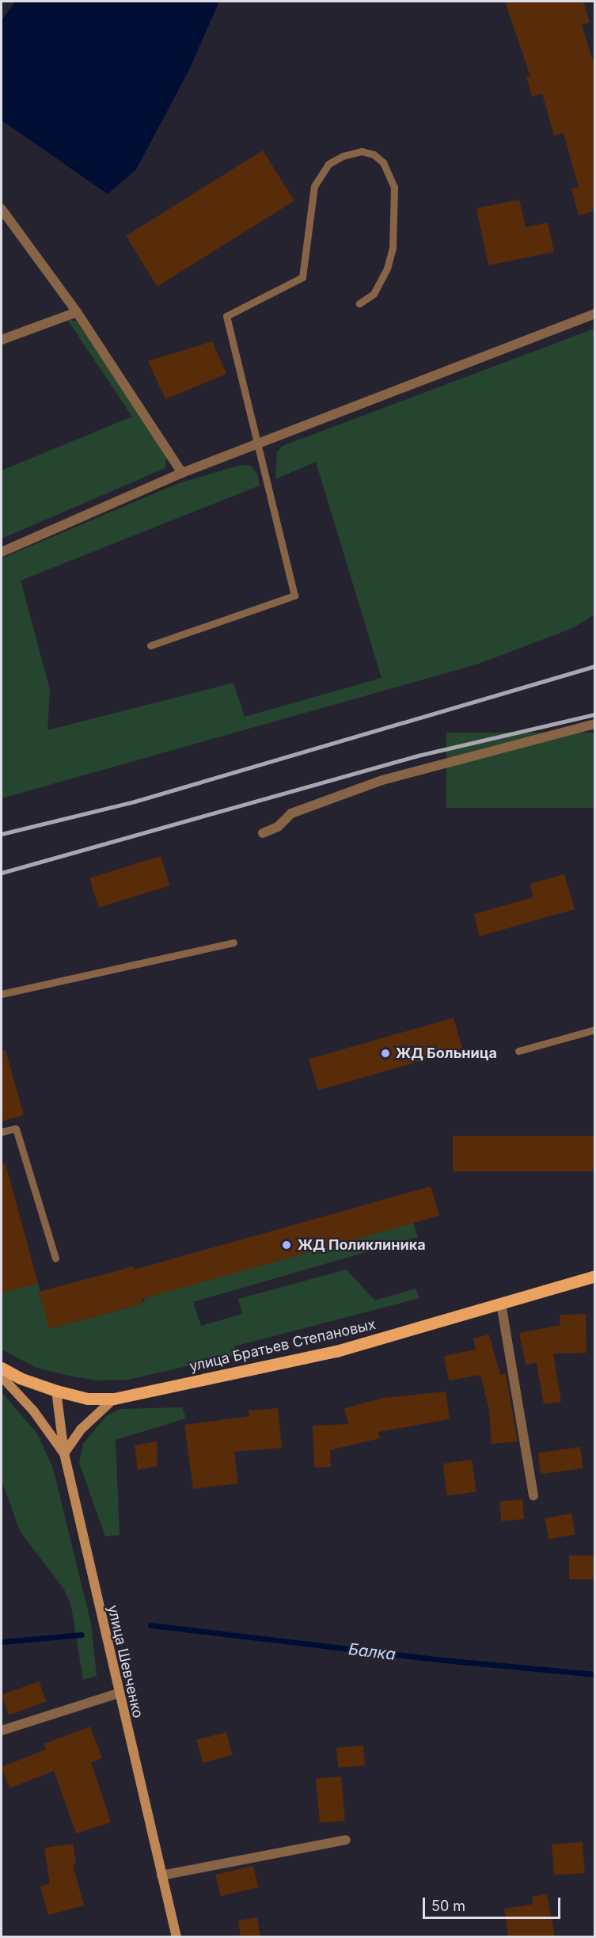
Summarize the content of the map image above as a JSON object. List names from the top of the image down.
{
  "streets": {
    "main road": ["улица Братьев Степановых", "улица Шевченко"]
  },
  "crossings": [
    ["улица Братьев Степановых", "улица Шевченко"]
  ],
  "water": ["Балка"],
  "places": ["ЖД Больница", "ЖД Поликлиника"],
  "scale_bar": "50 m"
}
